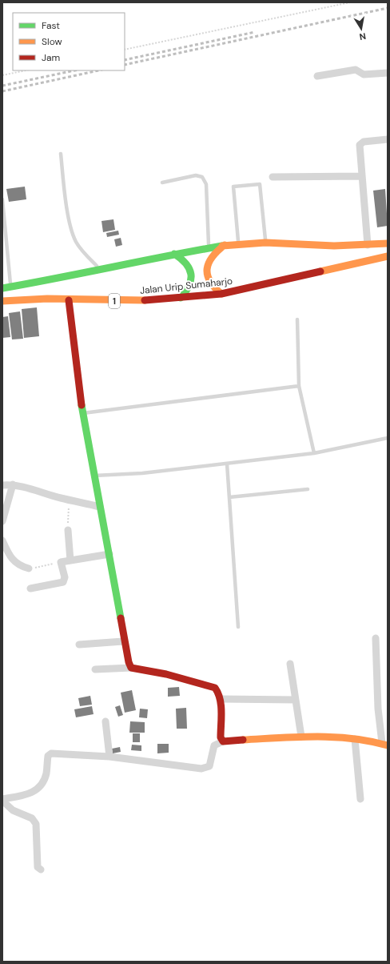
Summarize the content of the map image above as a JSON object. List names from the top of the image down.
{
  "streets": {
    "main road": ["Jalan Urip Sumaharjo", "1"]
  },
  "legend": ["Fast", "Slow", "Jam"],
  "north": "bottom"
}
